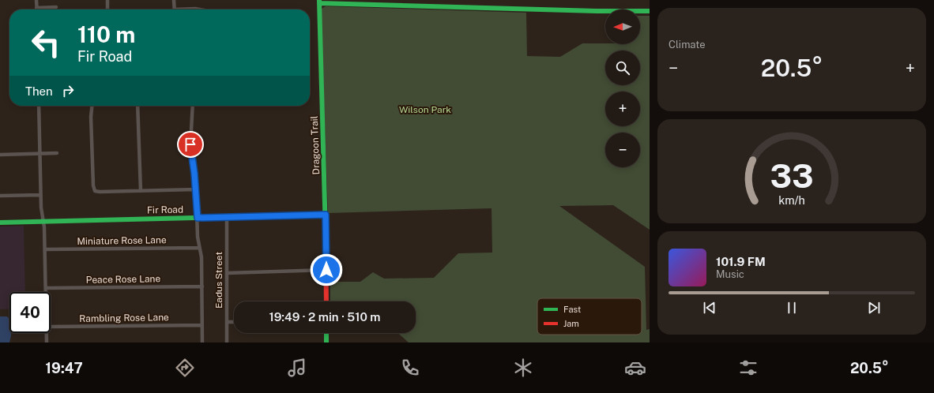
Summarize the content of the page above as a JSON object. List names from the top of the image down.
{
  "streets": {
    "street": [
      "Dragoon Trail",
      "Fir Road",
      "Miniature Rose Lane",
      "Peace Rose Lane",
      "Eadus Street",
      "Rambling Rose Lane"
    ]
  },
  "crossings": [
    ["Dragoon Trail", "Fir Road"],
    ["Fir Road", "Eadus Street"]
  ],
  "parks": ["Wilson Park"],
  "legend": ["Fast", "Jam"],
  "north": "left",
  "page": {
    "tile": "Climate",
    "map_buttons": ["+", "−"],
    "turn": ["110 m", "Fir Road"],
    "heat": ["−", "20.5°", "+"],
    "then": "Then",
    "song": ["101.9 FM", "Music"],
    "limit": "40",
    "trip": "19:49 · 2 min · 510 m",
    "tabs": ["19:47", "20.5°"],
    "gauge": ["33", "km/h"]
  }
}
